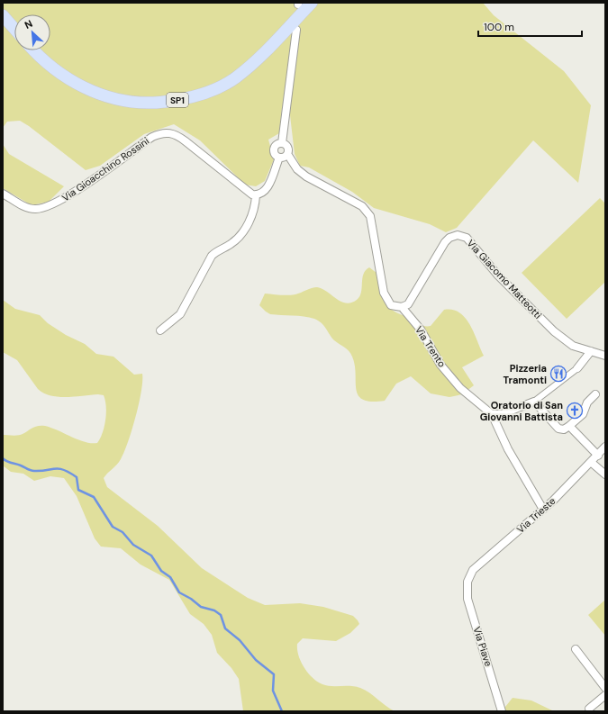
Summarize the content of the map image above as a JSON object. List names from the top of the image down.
{
  "streets": {
    "main road": ["SP1"],
    "street": [
      "Via Gioacchino Rossini",
      "Via Giacomo Matteotti",
      "Via Trento",
      "Via Trieste",
      "Via Piave"
    ]
  },
  "crossings": [
    ["Via Giacomo Matteotti", "Via Trento"],
    ["Via Trento", "Via Trieste"],
    ["Via Trieste", "Via Piave"]
  ],
  "places": {
    "restaurant": ["Pizzeria Tramonti"],
    "church": ["Oratorio di San Giovanni Battista"]
  },
  "scale_bar": "100 m",
  "north": "top left"
}
